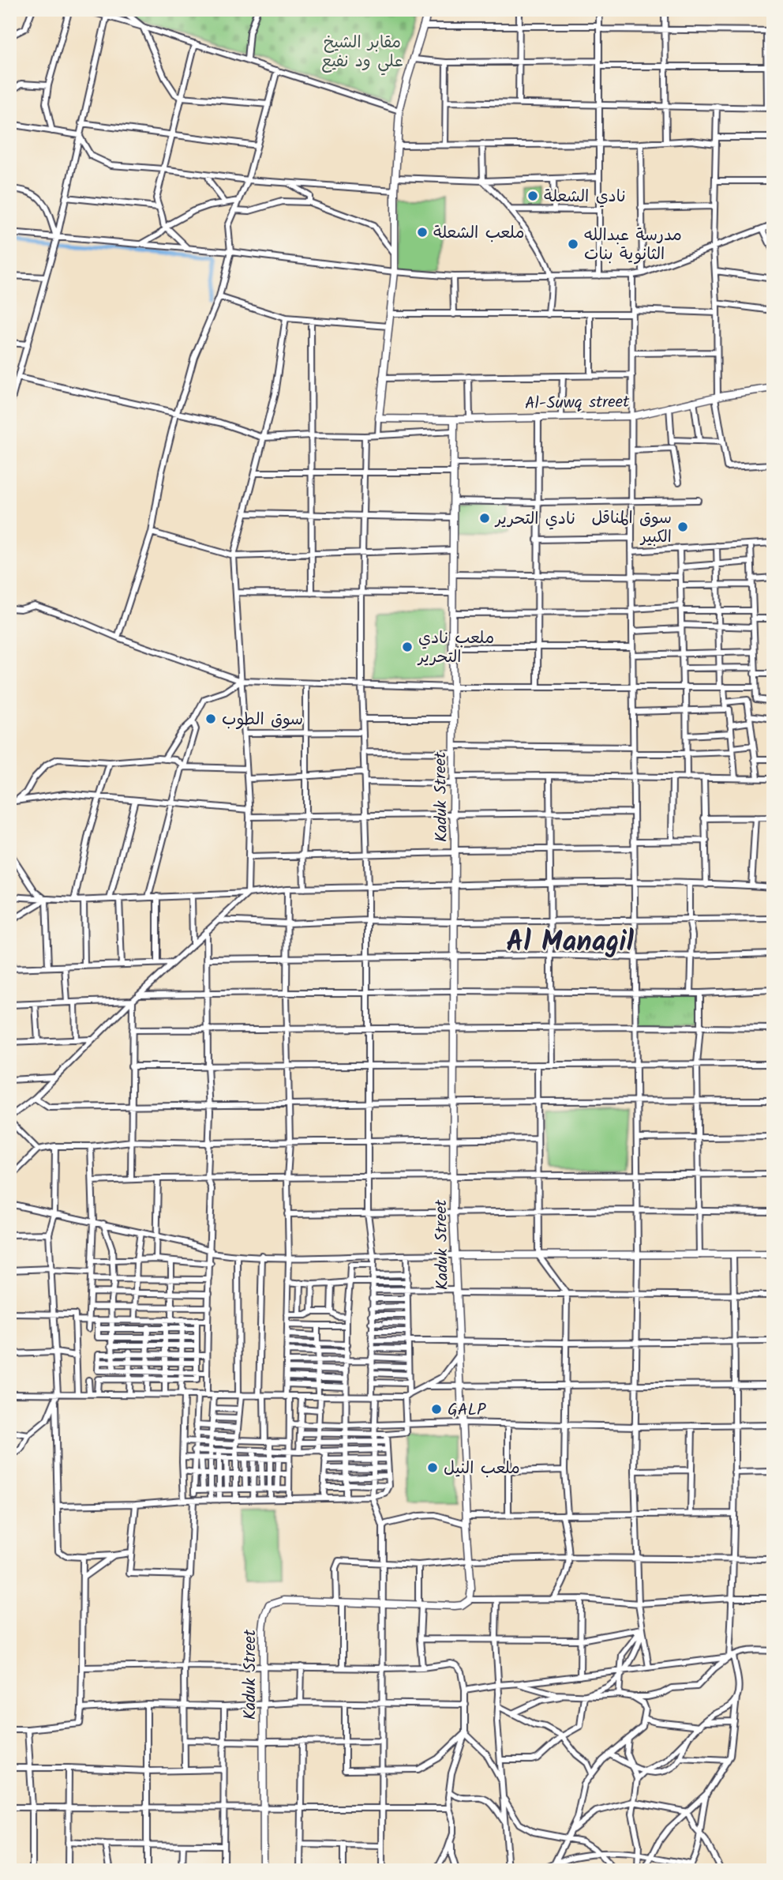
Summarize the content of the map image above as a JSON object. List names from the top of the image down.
{
  "streets": {
    "street": ["Al-Suwq street", "Kaduk Street"]
  },
  "crossings": [
    ["Al-Suwq street", "Kaduk Street"]
  ],
  "districts": ["Al Managil"],
  "parks": ["مقابر الشيخ علي ود نفيع"],
  "places": [
    "نادي الشعلة",
    "ملعب الشعلة",
    "مدرسة عبدالله الثانوية بنات",
    "نادي التحرير",
    "سوق المناقل الكبير",
    "ملعب نادي التحرير",
    "سوق الطوب",
    "GALP",
    "ملعب النيل"
  ]
}
